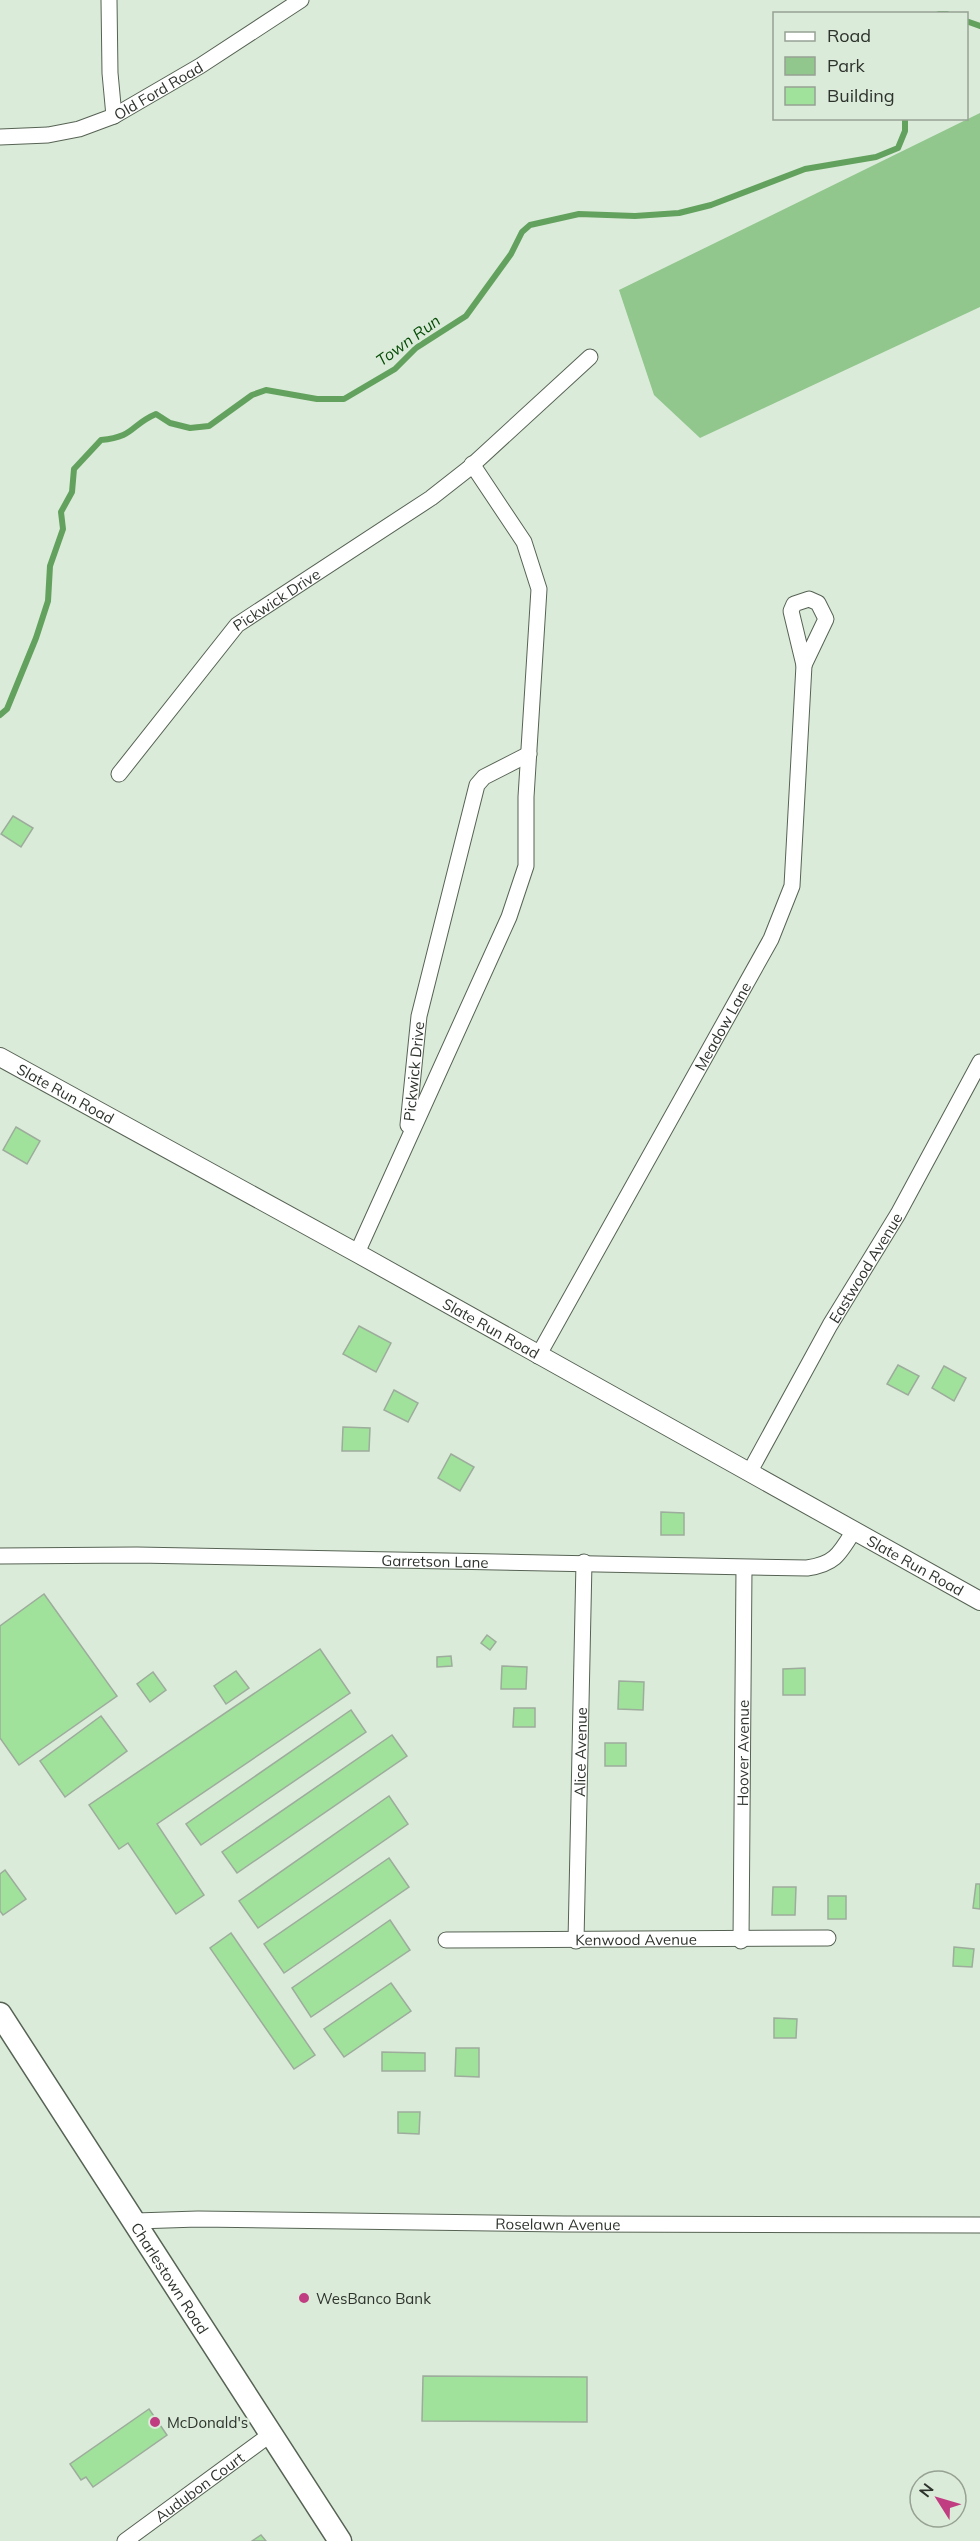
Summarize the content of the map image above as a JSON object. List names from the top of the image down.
{
  "streets": {
    "main road": ["Charlestown Road"],
    "street": [
      "Old Ford Road",
      "Pickwick Drive",
      "Meadow Lane",
      "Slate Run Road",
      "Eastwood Avenue",
      "Garretson Lane",
      "Alice Avenue",
      "Hoover Avenue",
      "Kenwood Avenue",
      "Roselawn Avenue",
      "Audubon Court"
    ]
  },
  "crossings": [
    ["Pickwick Drive", "Slate Run Road"],
    ["Meadow Lane", "Slate Run Road"],
    ["Slate Run Road", "Eastwood Avenue"],
    ["Slate Run Road", "Garretson Lane"],
    ["Garretson Lane", "Alice Avenue"],
    ["Garretson Lane", "Hoover Avenue"],
    ["Alice Avenue", "Kenwood Avenue"],
    ["Hoover Avenue", "Kenwood Avenue"],
    ["Roselawn Avenue", "Charlestown Road"],
    ["Charlestown Road", "Audubon Court"]
  ],
  "water": ["Town Run"],
  "places": ["WesBanco Bank", "McDonald's"],
  "legend": ["Road", "Park", "Building"],
  "north": "top left"
}
